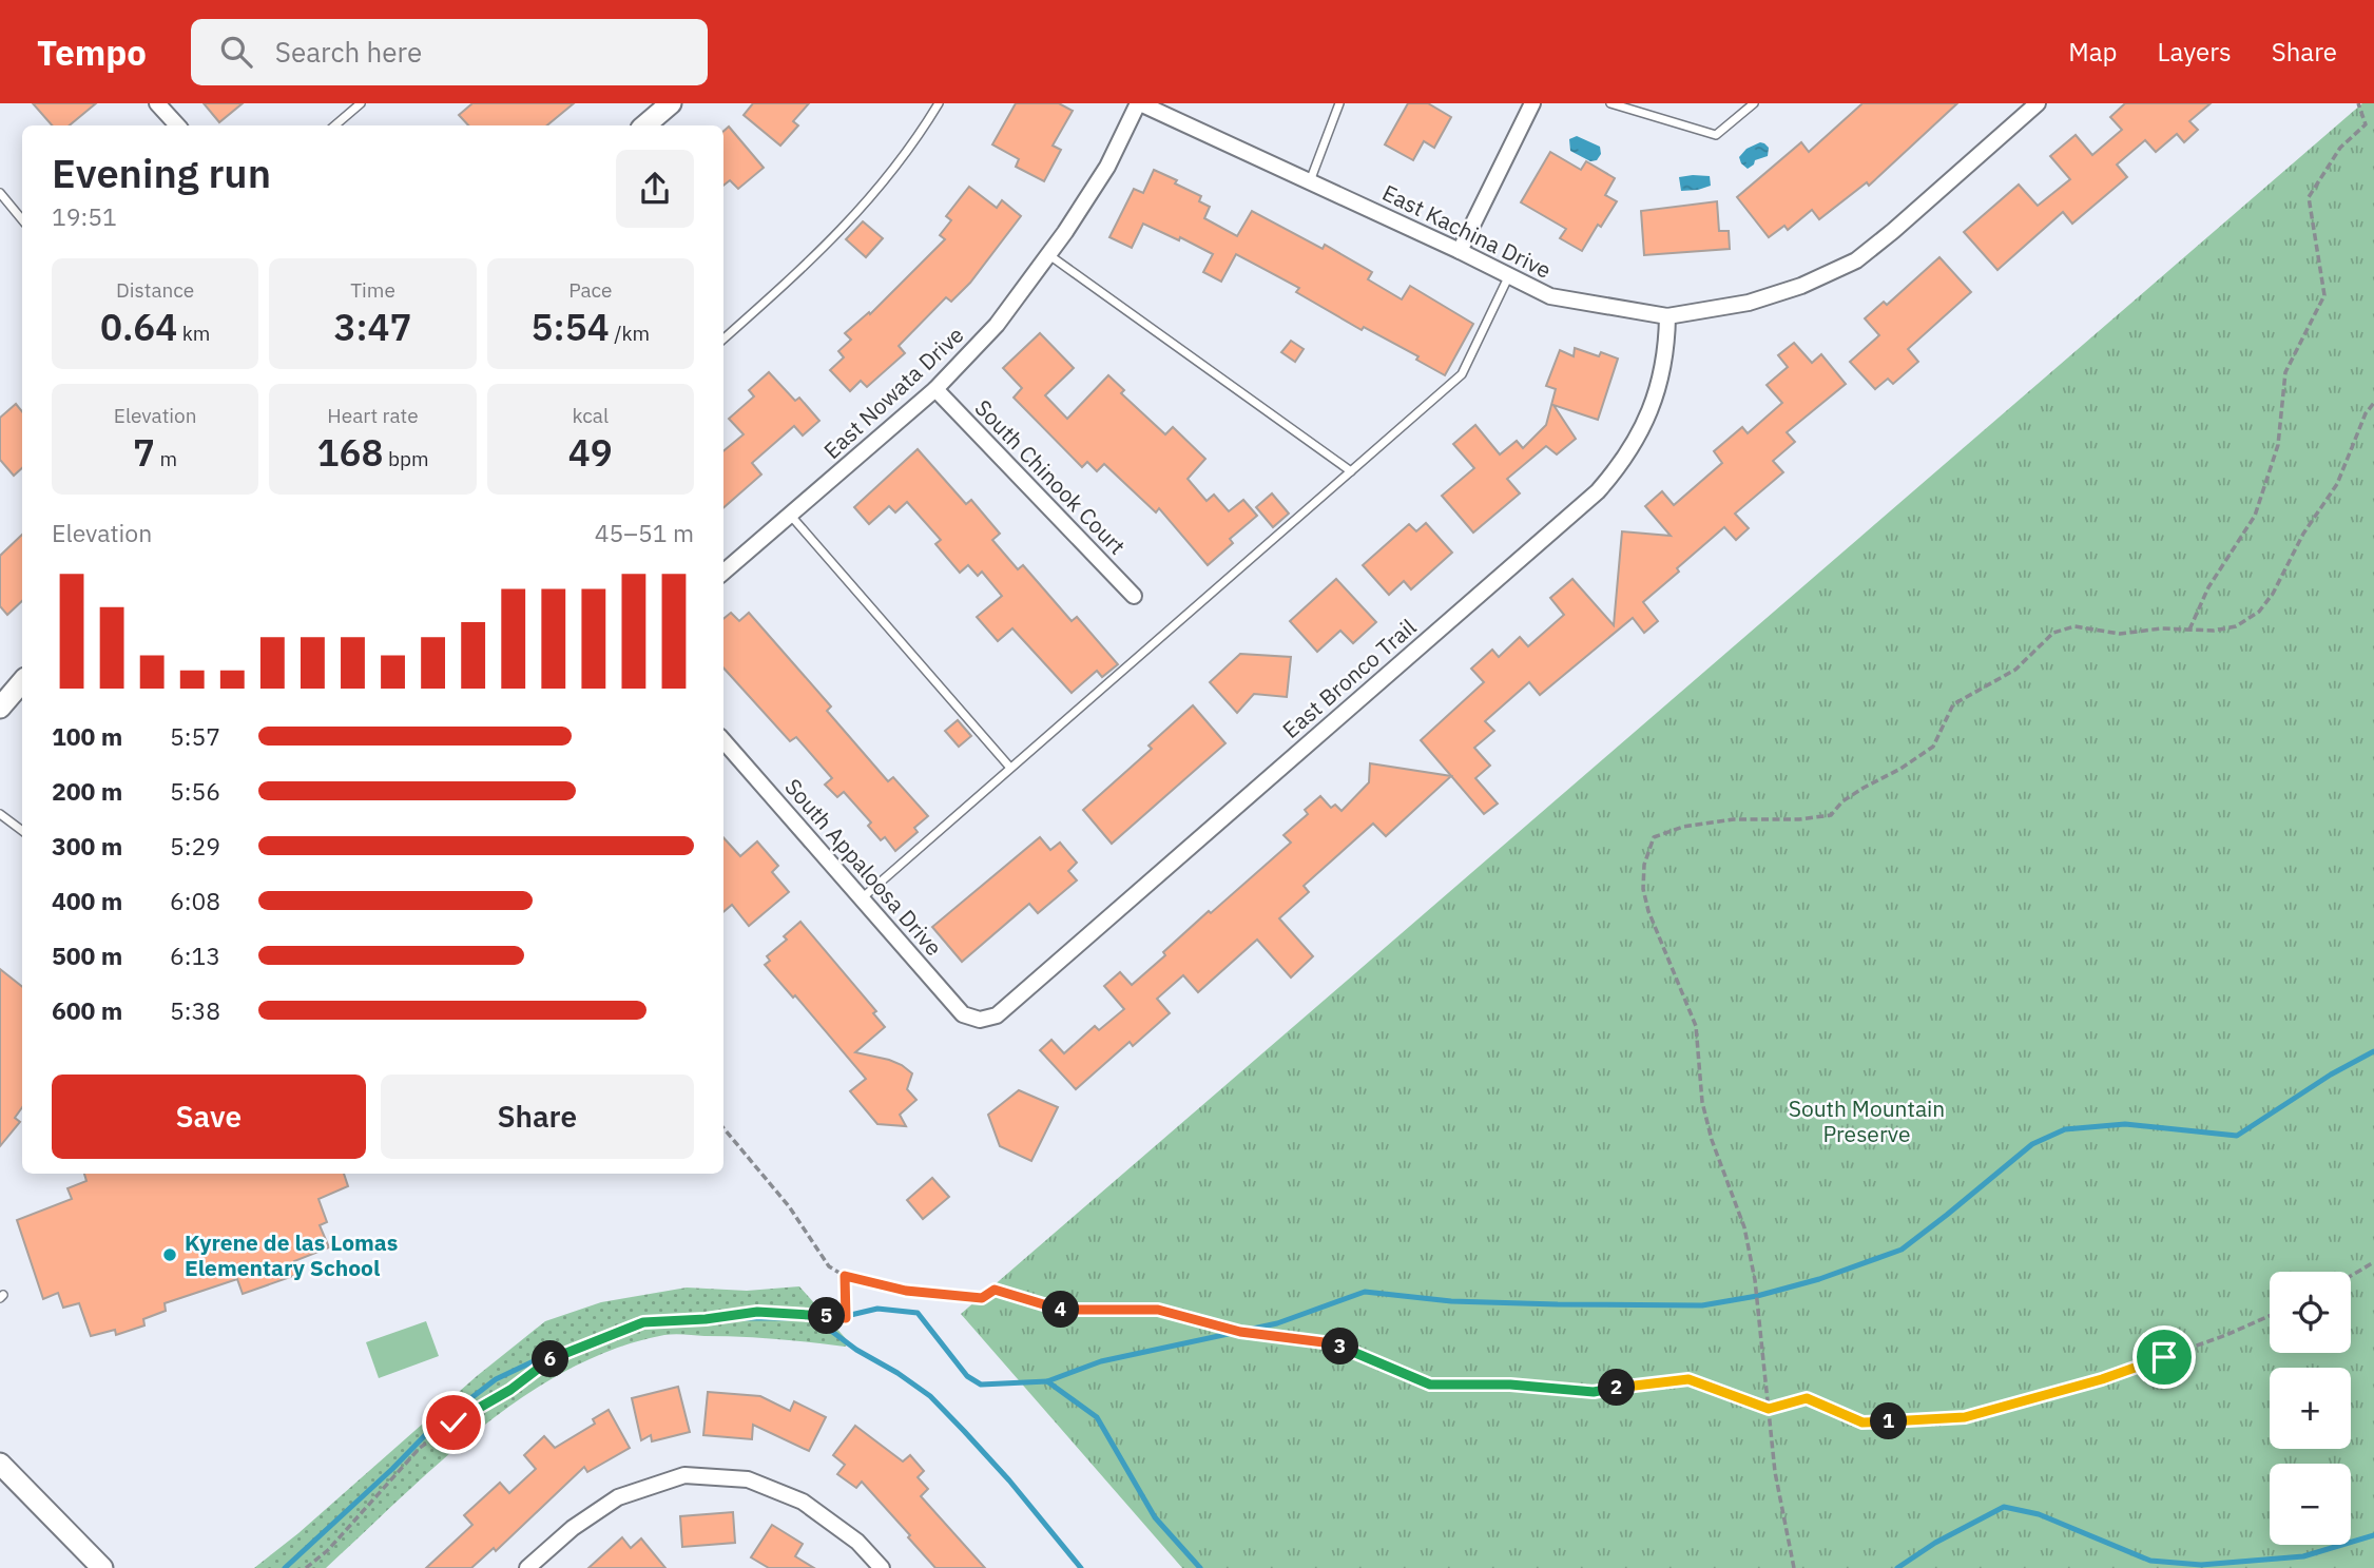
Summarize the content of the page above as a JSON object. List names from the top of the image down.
{
  "streets": {
    "street": [
      "East Kachina Drive",
      "East Nowata Drive",
      "South Chinook Court",
      "East Bronco Trail",
      "South Appaloosa Drive"
    ]
  },
  "crossings": [
    ["East Kachina Drive", "East Nowata Drive"],
    ["East Kachina Drive", "East Bronco Trail"],
    ["East Nowata Drive", "South Chinook Court"],
    ["East Bronco Trail", "South Appaloosa Drive"]
  ],
  "parks": ["South Mountain Preserve"],
  "places": ["Kyrene de las Lomas Elementary School"],
  "page": {
    "header": "Tempo",
    "search": "Search here",
    "nav": ["Map", "Layers", "Share"],
    "heading": ["Evening run", "19:51"],
    "stats": [
      ["Distance", "0.64 km"],
      ["Time", "3:47"],
      ["Pace", "5:54 /km"],
      ["Elevation", "7 m"],
      ["Heart rate", "168 bpm"],
      ["kcal", "49"]
    ],
    "chart": ["Elevation", "45–51 m"],
    "list": [
      {
        "name": "100 m",
        "note": "5:57"
      },
      {
        "name": "200 m",
        "note": "5:56"
      },
      {
        "name": "300 m",
        "note": "5:29"
      },
      {
        "name": "400 m",
        "note": "6:08"
      },
      {
        "name": "500 m",
        "note": "6:13"
      },
      {
        "name": "600 m",
        "note": "5:38"
      }
    ],
    "buttons": ["Save", "Share"],
    "map_buttons": ["+", "−"],
    "pins": [
      "4",
      "5",
      "3",
      "6",
      "2",
      "1"
    ]
  }
}
